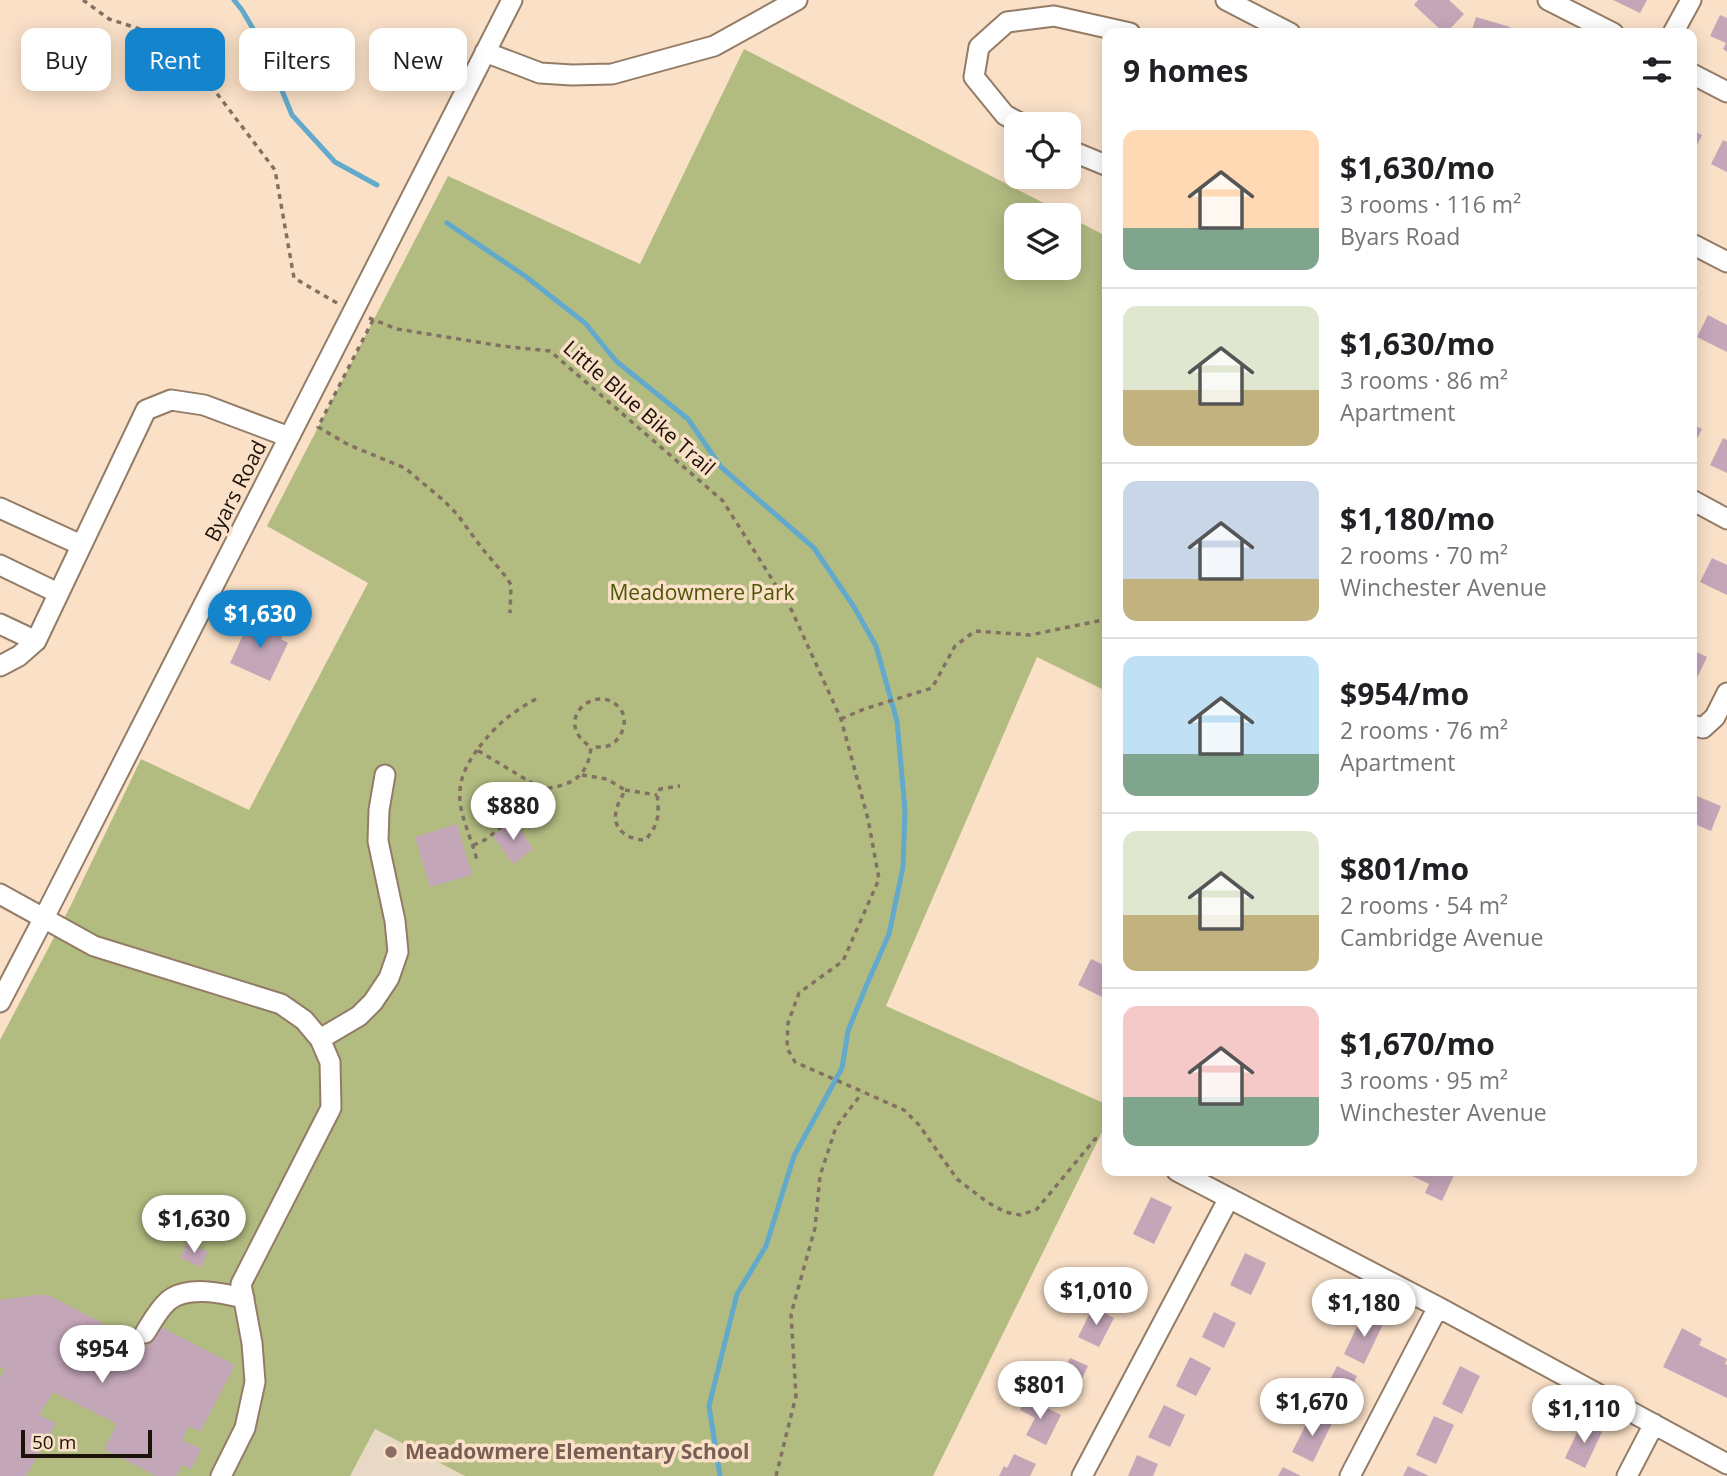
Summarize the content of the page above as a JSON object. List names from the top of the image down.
{
  "streets": {
    "street": ["Byars Road"],
    "path": ["Little Blue Bike Trail"]
  },
  "crossings": [
    ["Little Blue Bike Trail", "Byars Road"]
  ],
  "parks": ["Meadowmere Park"],
  "places": ["Meadowmere Elementary School"],
  "scale_bar": "50 m",
  "page": {
    "chip": [
      "Buy",
      "Rent",
      "Filters",
      "New"
    ],
    "heading": "9 homes",
    "list": [
      {
        "name": "$1,630/mo",
        "note": "3 rooms · 116 m² · Byars Road"
      },
      {
        "name": "$1,630/mo",
        "note": "3 rooms · 86 m² · Apartment"
      },
      {
        "name": "$1,180/mo",
        "note": "2 rooms · 70 m² · Winchester Avenue"
      },
      {
        "name": "$954/mo",
        "note": "2 rooms · 76 m² · Apartment"
      },
      {
        "name": "$801/mo",
        "note": "2 rooms · 54 m² · Cambridge Avenue"
      },
      {
        "name": "$1,670/mo",
        "note": "3 rooms · 95 m² · Winchester Avenue"
      }
    ],
    "price": [
      "$1,630",
      "$880",
      "$1,630",
      "$1,010",
      "$1,180",
      "$954",
      "$801",
      "$1,670",
      "$1,110"
    ],
    "scale": "50 m"
  }
}
